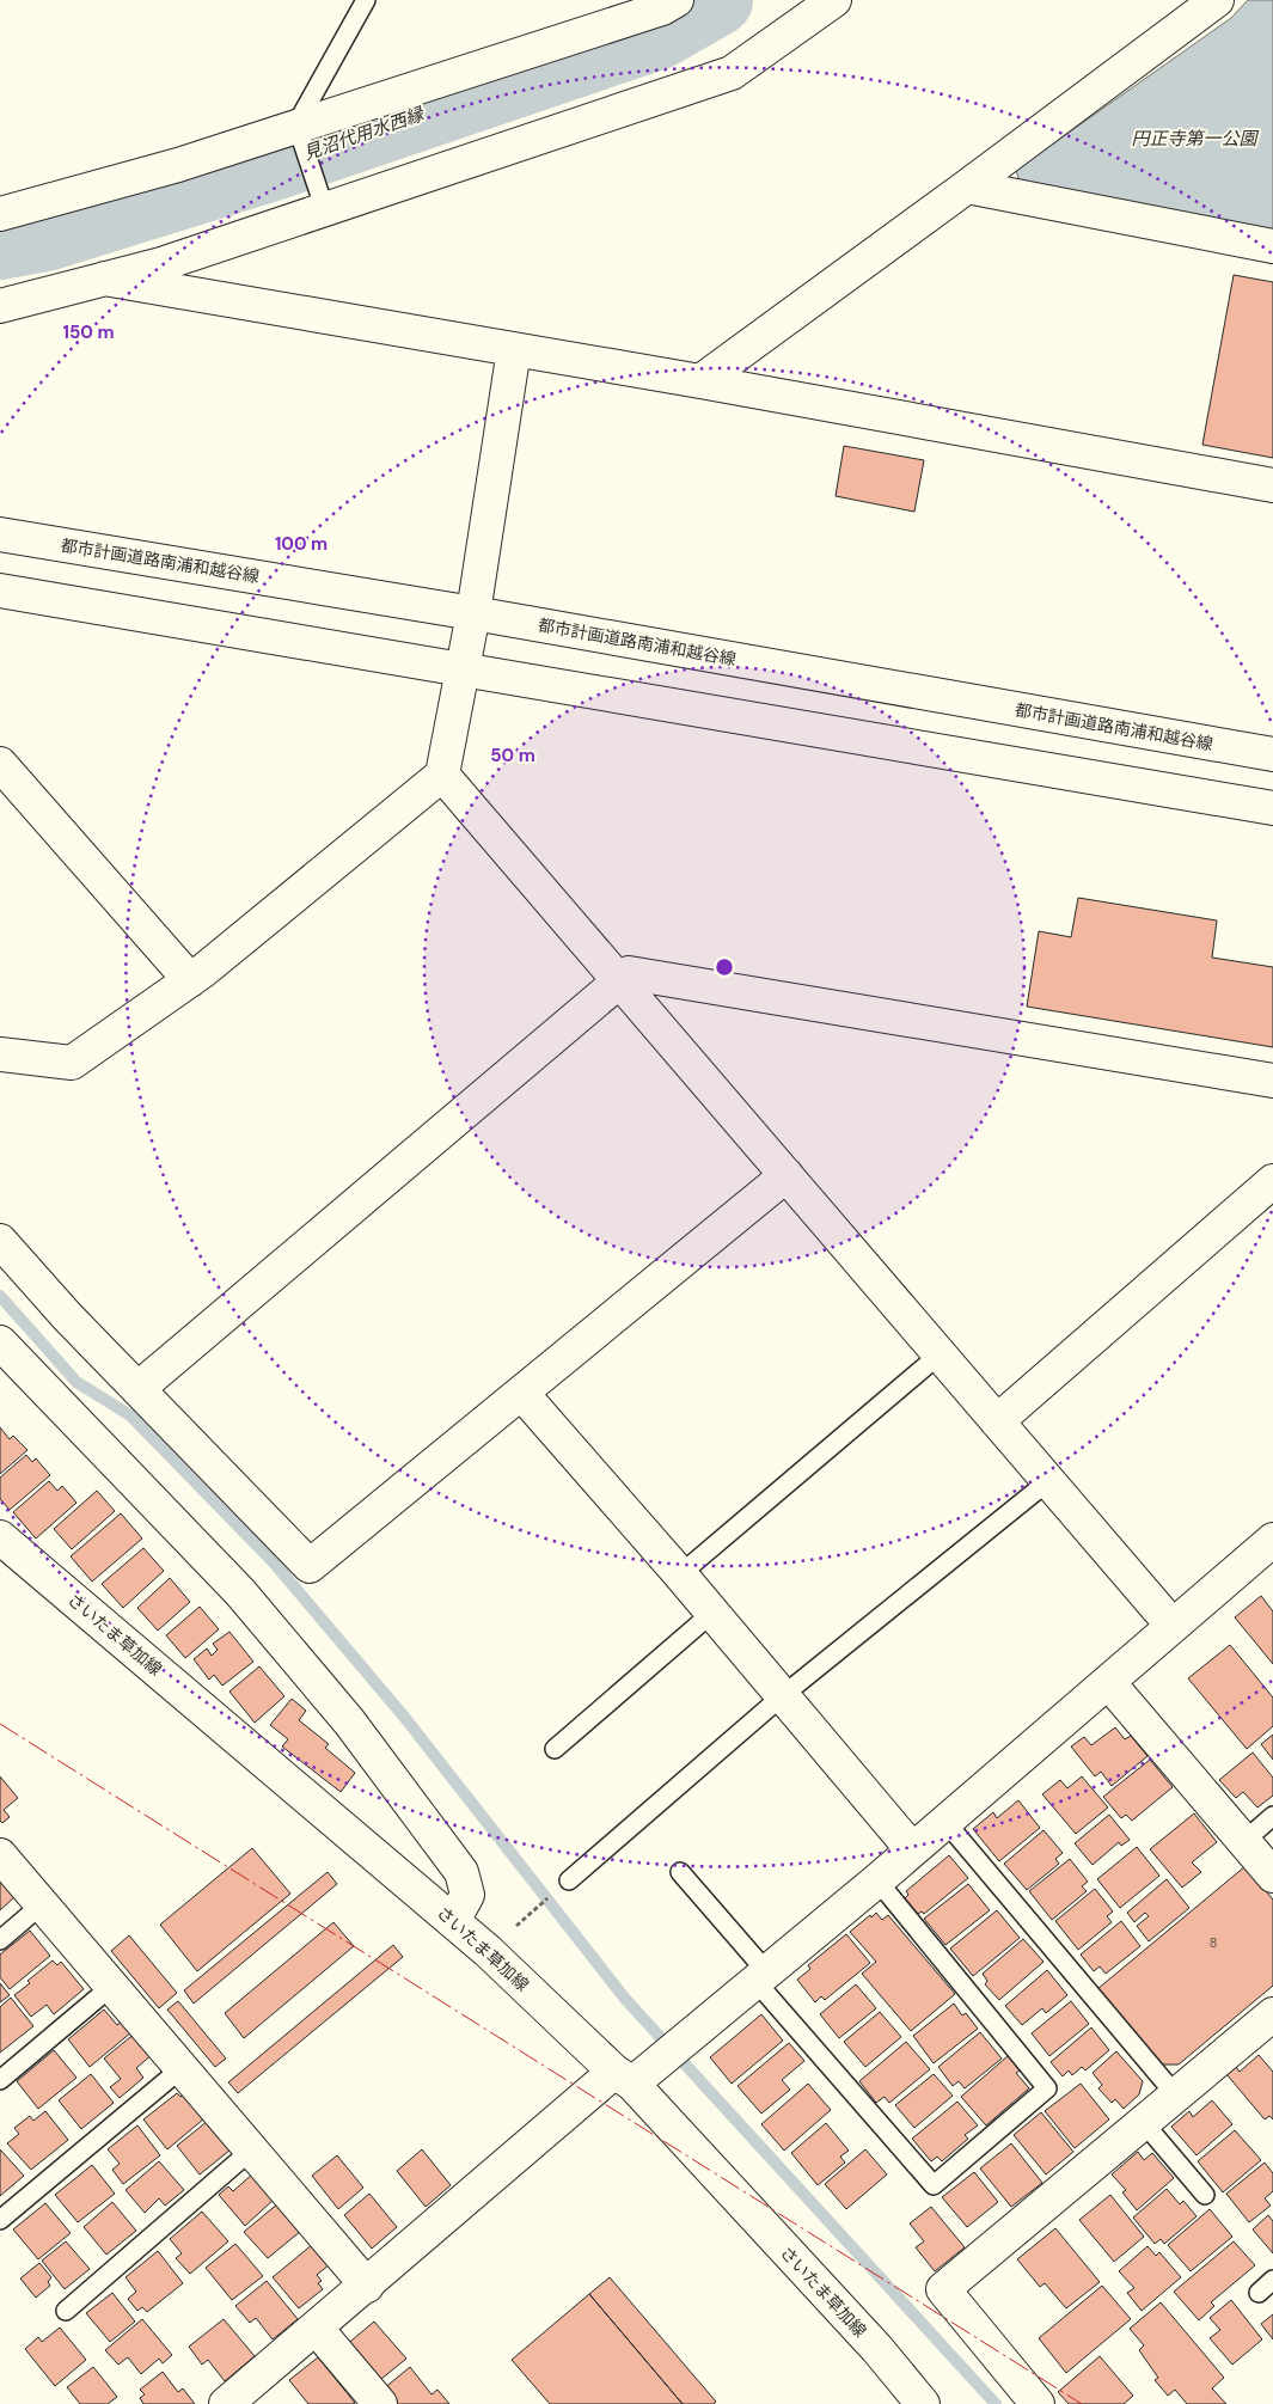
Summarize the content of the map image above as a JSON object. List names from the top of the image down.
{
  "streets": {
    "street": ["都市計画道路南浦和越谷線", "さいたま草加線"]
  },
  "water": ["見沼代用水西縁", "円正寺第一公園"],
  "house_numbers": ["8"],
  "rings": ["150 m", "100 m", "50 m"]
}
